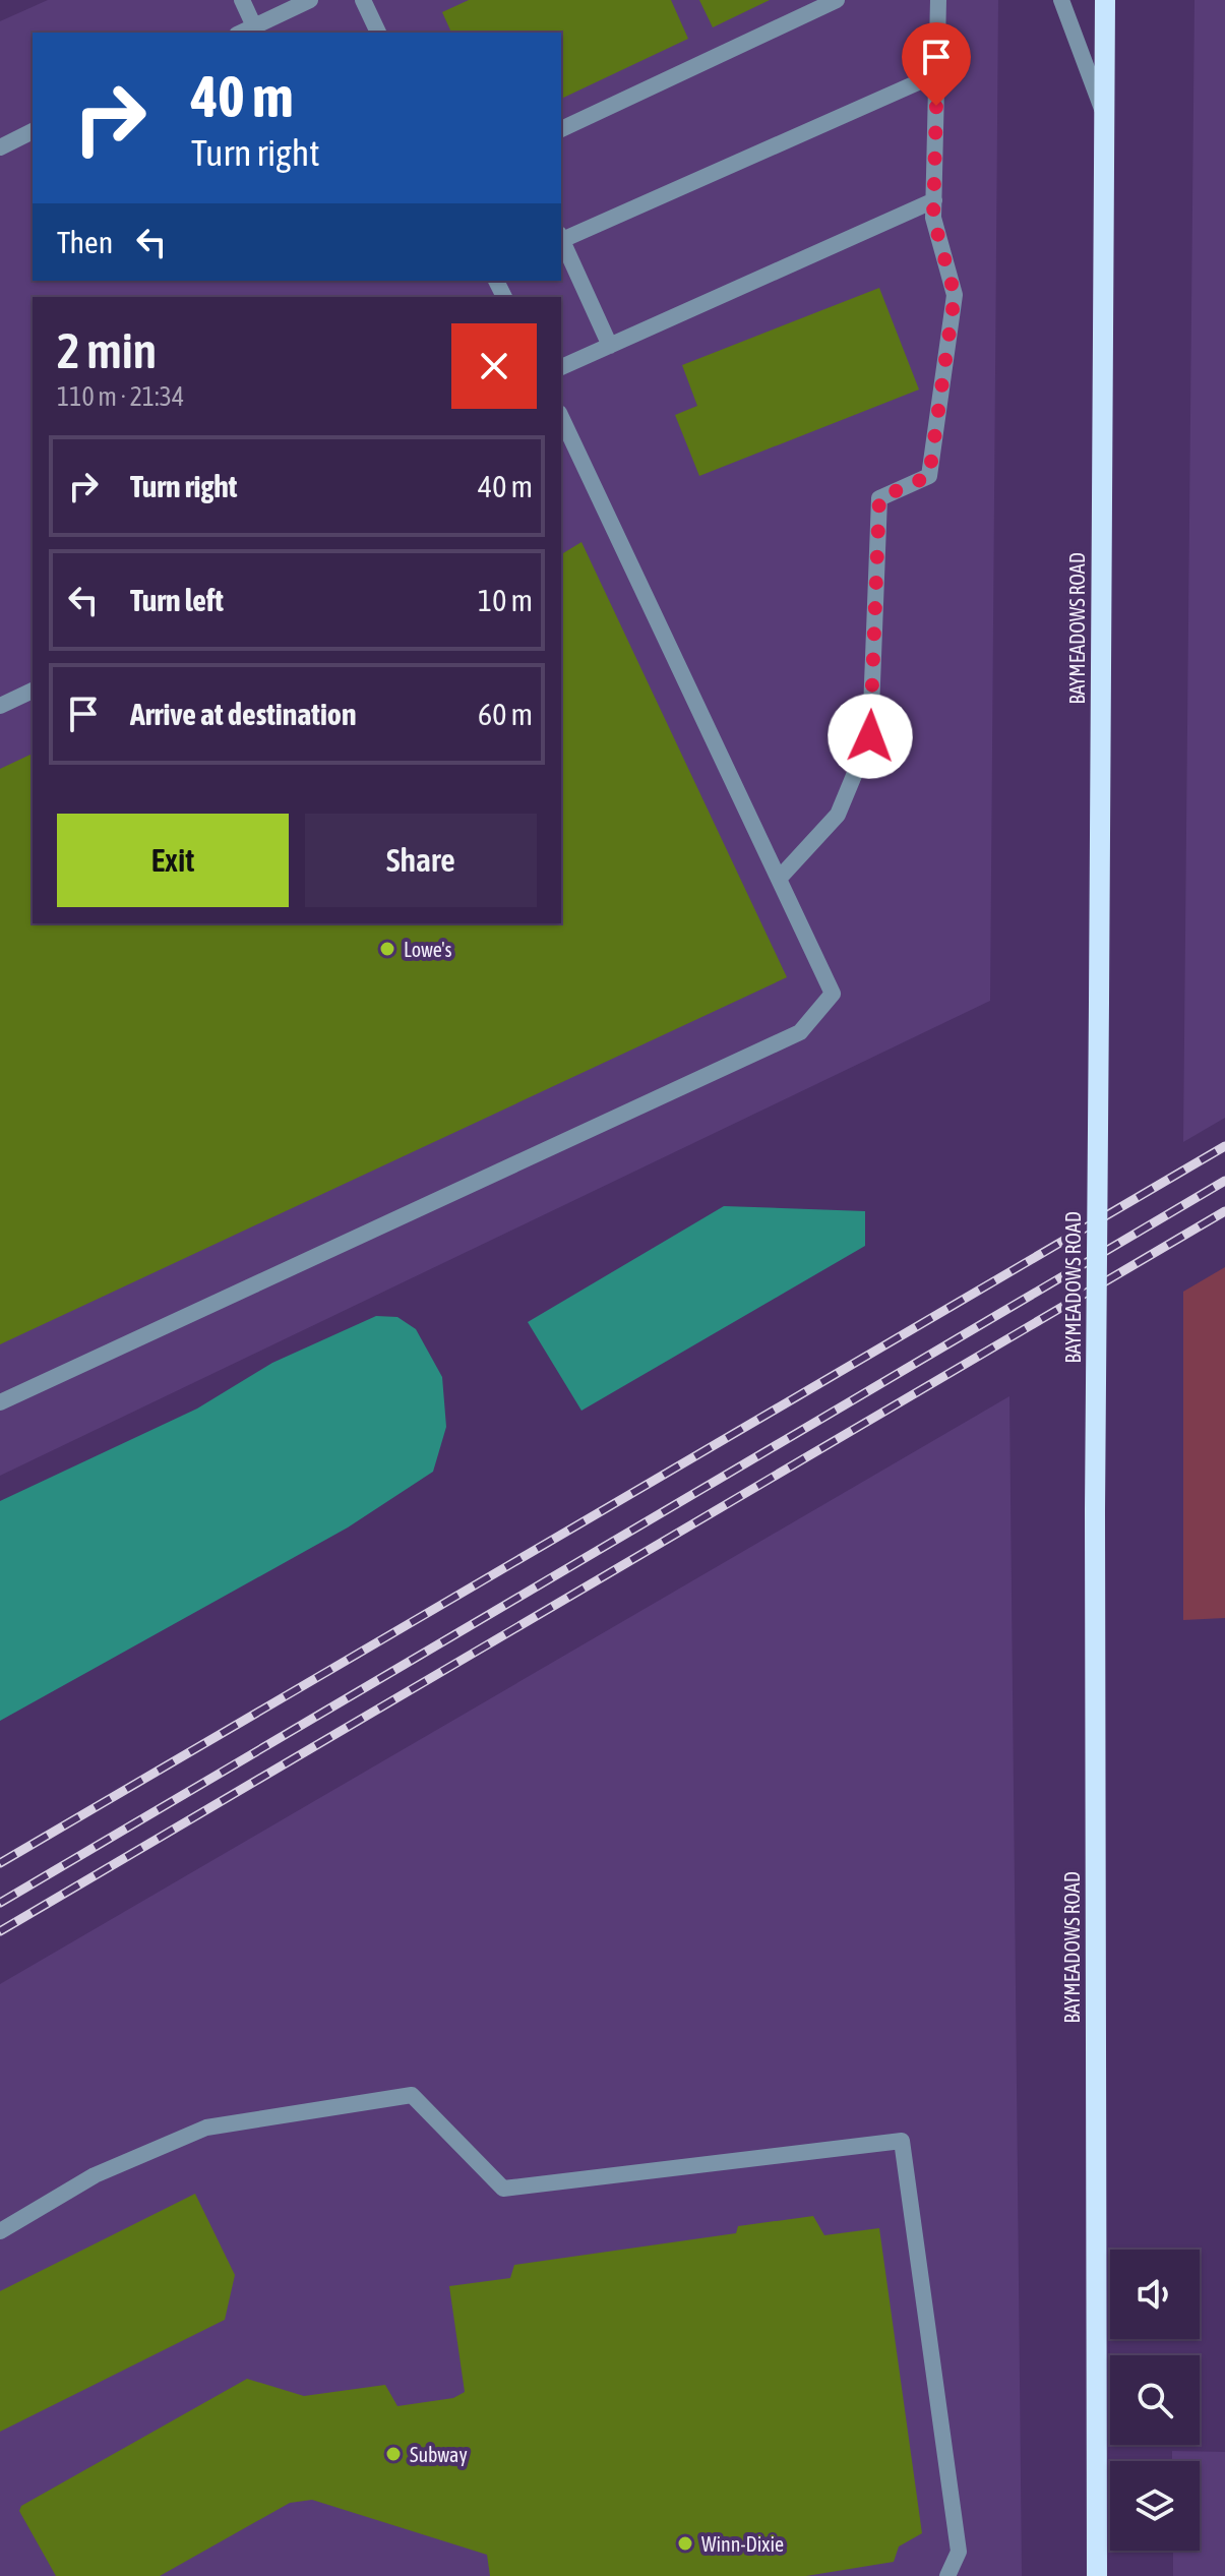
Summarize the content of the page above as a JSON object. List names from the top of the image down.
{
  "streets": {
    "main road": ["BAYMEADOWS ROAD"]
  },
  "places": ["Lowe's", "Subway", "Winn-Dixie"],
  "page": {
    "turn": ["40 m", "Turn right"],
    "then": "Then",
    "heading": ["2 min", "110 m · 21:34"],
    "list": [
      {
        "name": "Turn right",
        "value": "40 m"
      },
      {
        "name": "Turn left",
        "value": "10 m"
      },
      {
        "name": "Arrive at destination",
        "value": "60 m"
      }
    ],
    "buttons": ["Exit", "Share"]
  }
}
